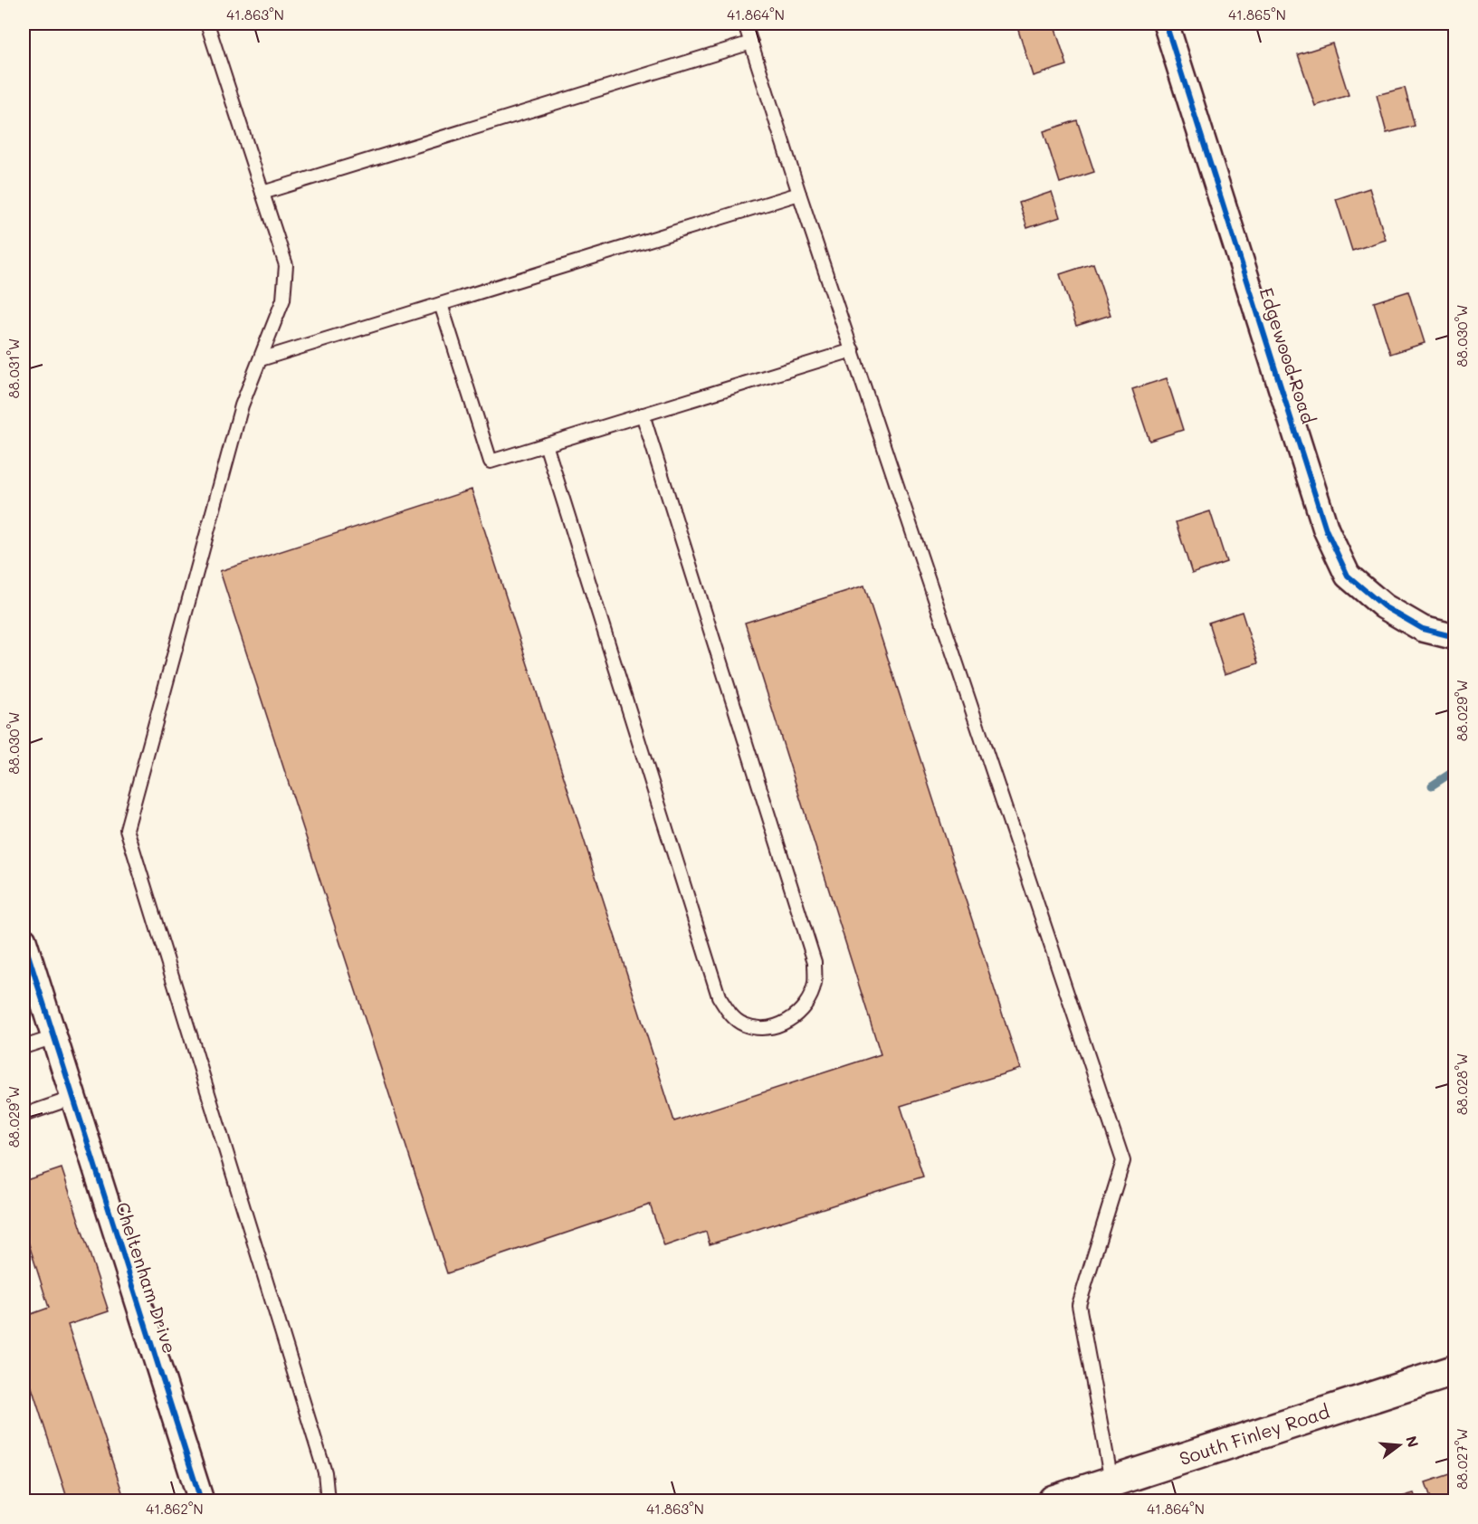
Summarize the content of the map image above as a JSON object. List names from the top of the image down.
{
  "streets": {
    "main road": ["South Finley Road"],
    "street": ["Edgewood Road", "Cheltenham Drive"]
  },
  "north": "right",
  "coordinates": [
    "41.863°N",
    "41.864°N",
    "41.865°N",
    "88.030°W",
    "88.031°W",
    "88.029°W",
    "88.028°W",
    "88.027°W",
    "41.862°N"
  ]
}
